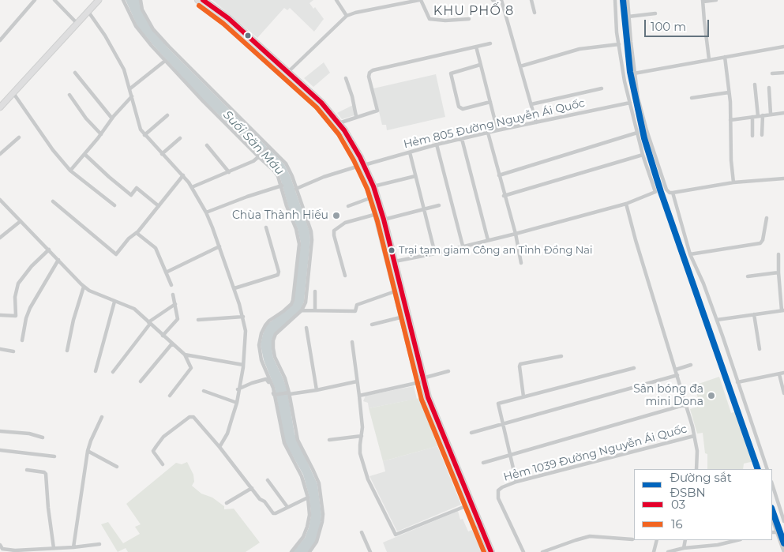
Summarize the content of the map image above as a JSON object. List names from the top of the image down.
{
  "streets": {
    "street": ["Hẻm 805 Đường Nguyễn Ái Quốc", "Hẻm 1039 Đường Nguyễn Ái Quốc"]
  },
  "districts": ["KHU PHỐ 8"],
  "water": ["Suối Săn Máu"],
  "places": ["Chùa Thành Hiếu", "Trại tạm giam Công an Tỉnh Đồng Nai", "Sân bóng đa mini Dona"],
  "lines": ["rail line ĐSBN", "transit line 03", "transit line 16"],
  "legend": ["Đường sắt ĐSBN", "03", "16"],
  "scale_bar": "100 m"
}
